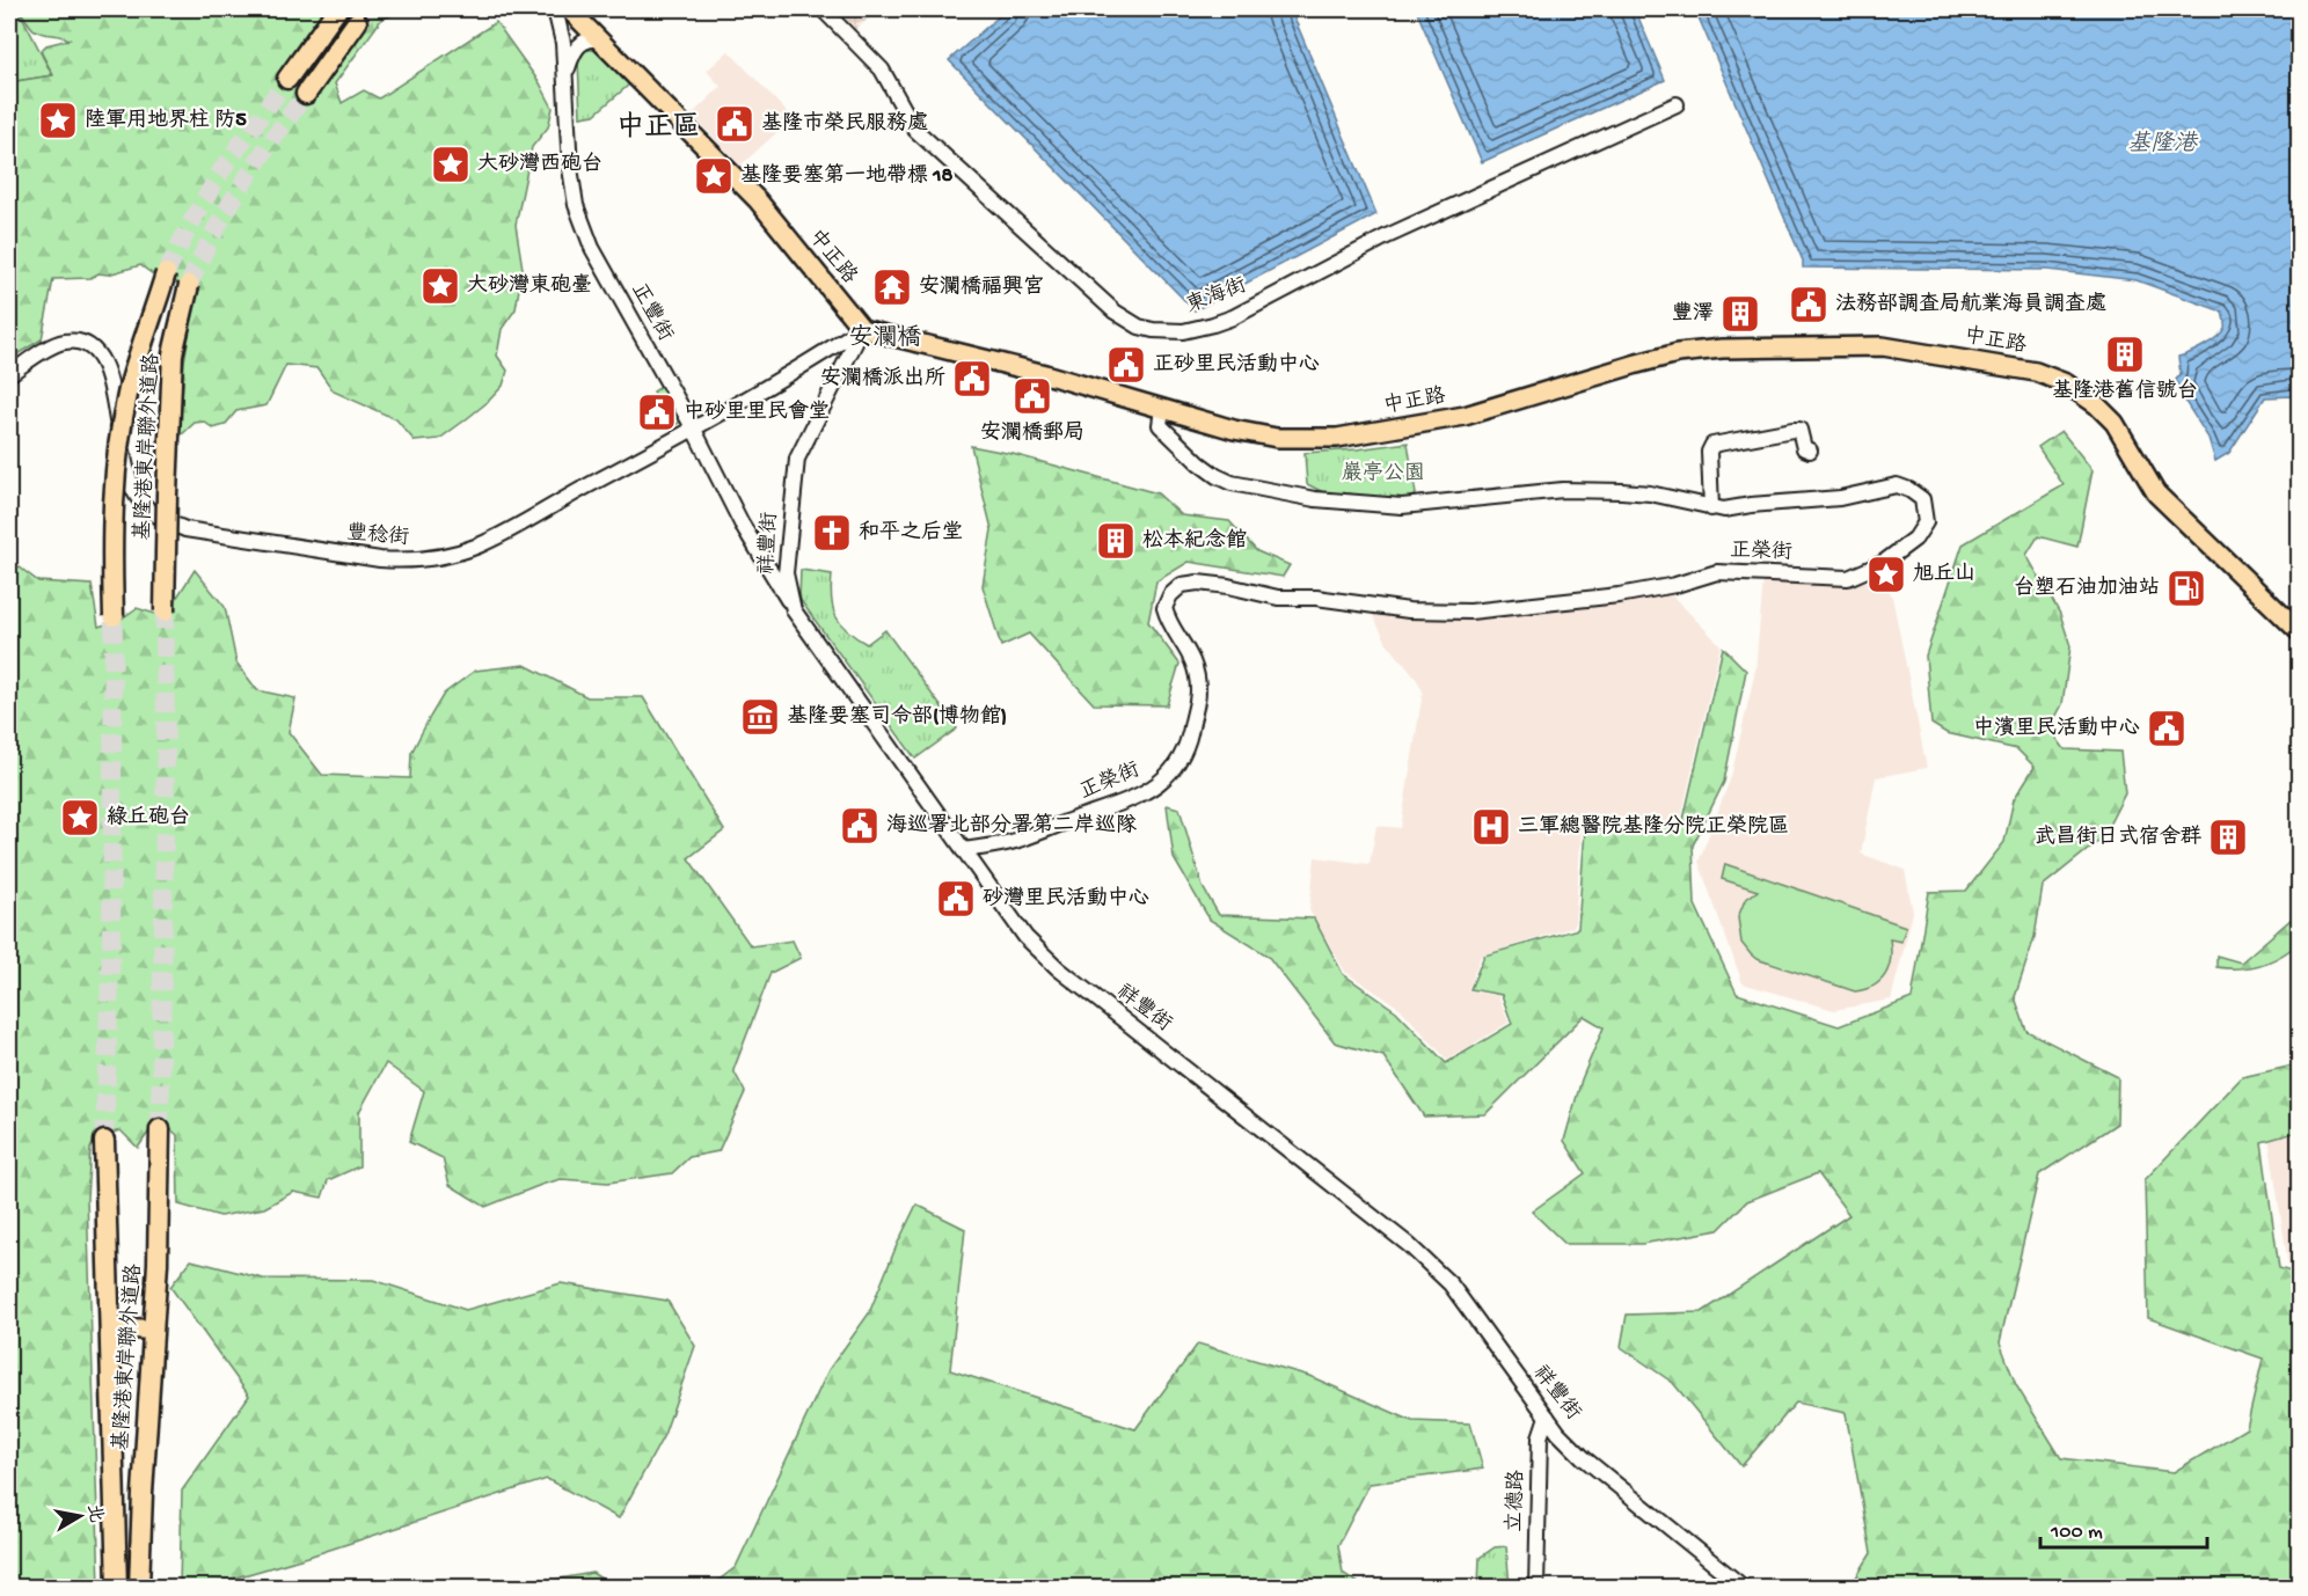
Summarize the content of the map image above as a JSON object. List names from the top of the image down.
{
  "streets": {
    "highway": ["基隆港東岸聯外道路"],
    "main road": ["中正路"],
    "street": [
      "東海街",
      "正豐街",
      "豐稔街",
      "祥豐街",
      "正榮街",
      "立德路"
    ]
  },
  "crossings": [
    ["中正路", "豐稔街"],
    ["中正路", "祥豐街"],
    ["中正路", "正榮街"],
    ["正豐街", "豐稔街"],
    ["正豐街", "祥豐街"],
    ["豐稔街", "祥豐街"],
    ["祥豐街", "正榮街"],
    ["祥豐街", "立德路"]
  ],
  "districts": ["中正區", "安瀾橋"],
  "water": ["基隆港"],
  "parks": ["巖亭公園"],
  "places": {
    "place": [
      "陸軍用地界柱 防5",
      "大砂灣西砲台",
      "基隆要塞第一地帶標 18",
      "大砂灣東砲臺",
      "旭丘山",
      "綠丘砲台"
    ],
    "public building": [
      "基隆市榮民服務處",
      "法務部調查局航業海員調查處",
      "正砂里民活動中心",
      "安瀾橋派出所",
      "安瀾橋郵局",
      "中砂里里民會堂",
      "中濱里民活動中心",
      "海巡署北部分署第二岸巡隊",
      "砂灣里民活動中心"
    ],
    "temple": ["安瀾橋福興宮"],
    "building": [
      "豐澤",
      "基隆港舊信號台",
      "松本紀念館",
      "武昌街日式宿舍群"
    ],
    "church": ["和平之后堂"],
    "fuel station": ["台塑石油加油站"],
    "museum": ["基隆要塞司令部(博物館)"],
    "hospital": ["三軍總醫院基隆分院正榮院區"]
  },
  "scale_bar": "100 m",
  "north": "right"
}
